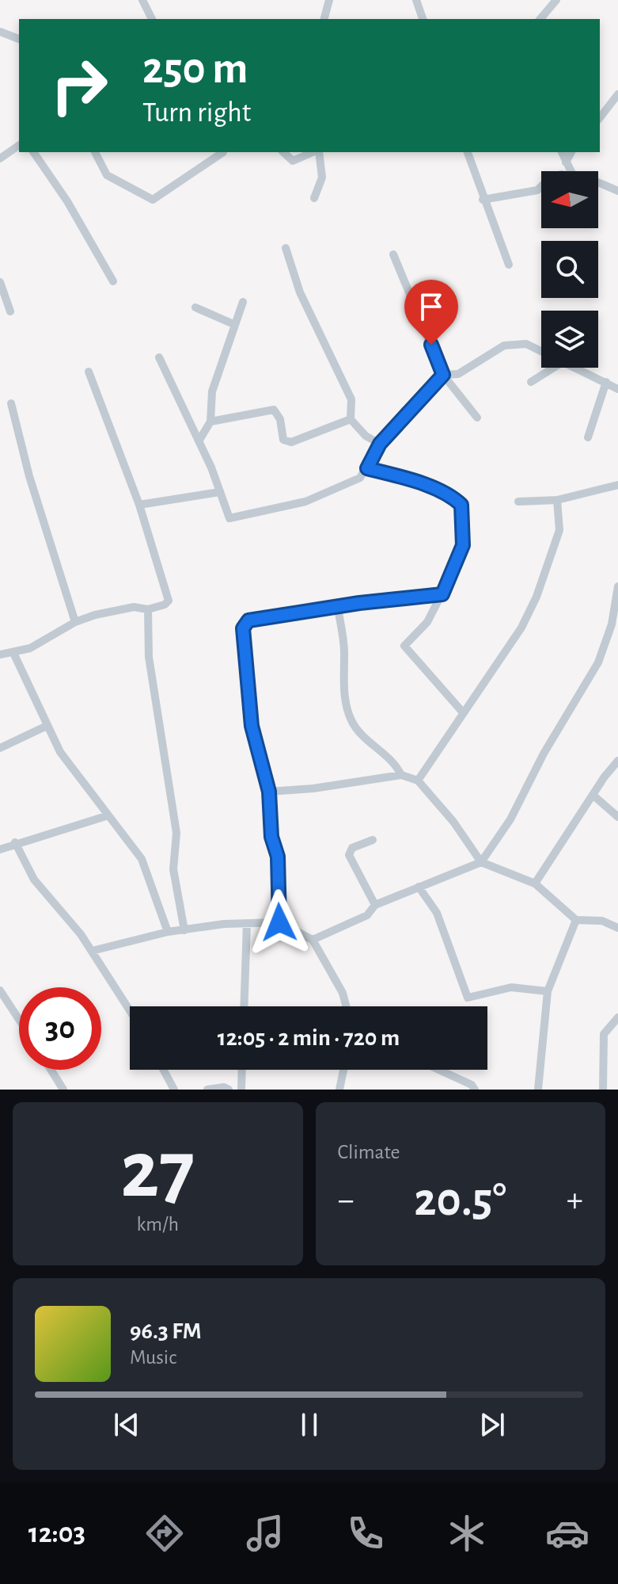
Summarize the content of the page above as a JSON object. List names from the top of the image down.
{
  "north": "left",
  "page": {
    "turn": ["250 m", "Turn right"],
    "limit": "30",
    "trip": "12:05 · 2 min · 720 m",
    "tile": [
      ["27", "km/h"],
      "Climate"
    ],
    "heat": ["−", "20.5°", "+"],
    "song": ["96.3 FM", "Music"],
    "tabs": "12:03"
  }
}
